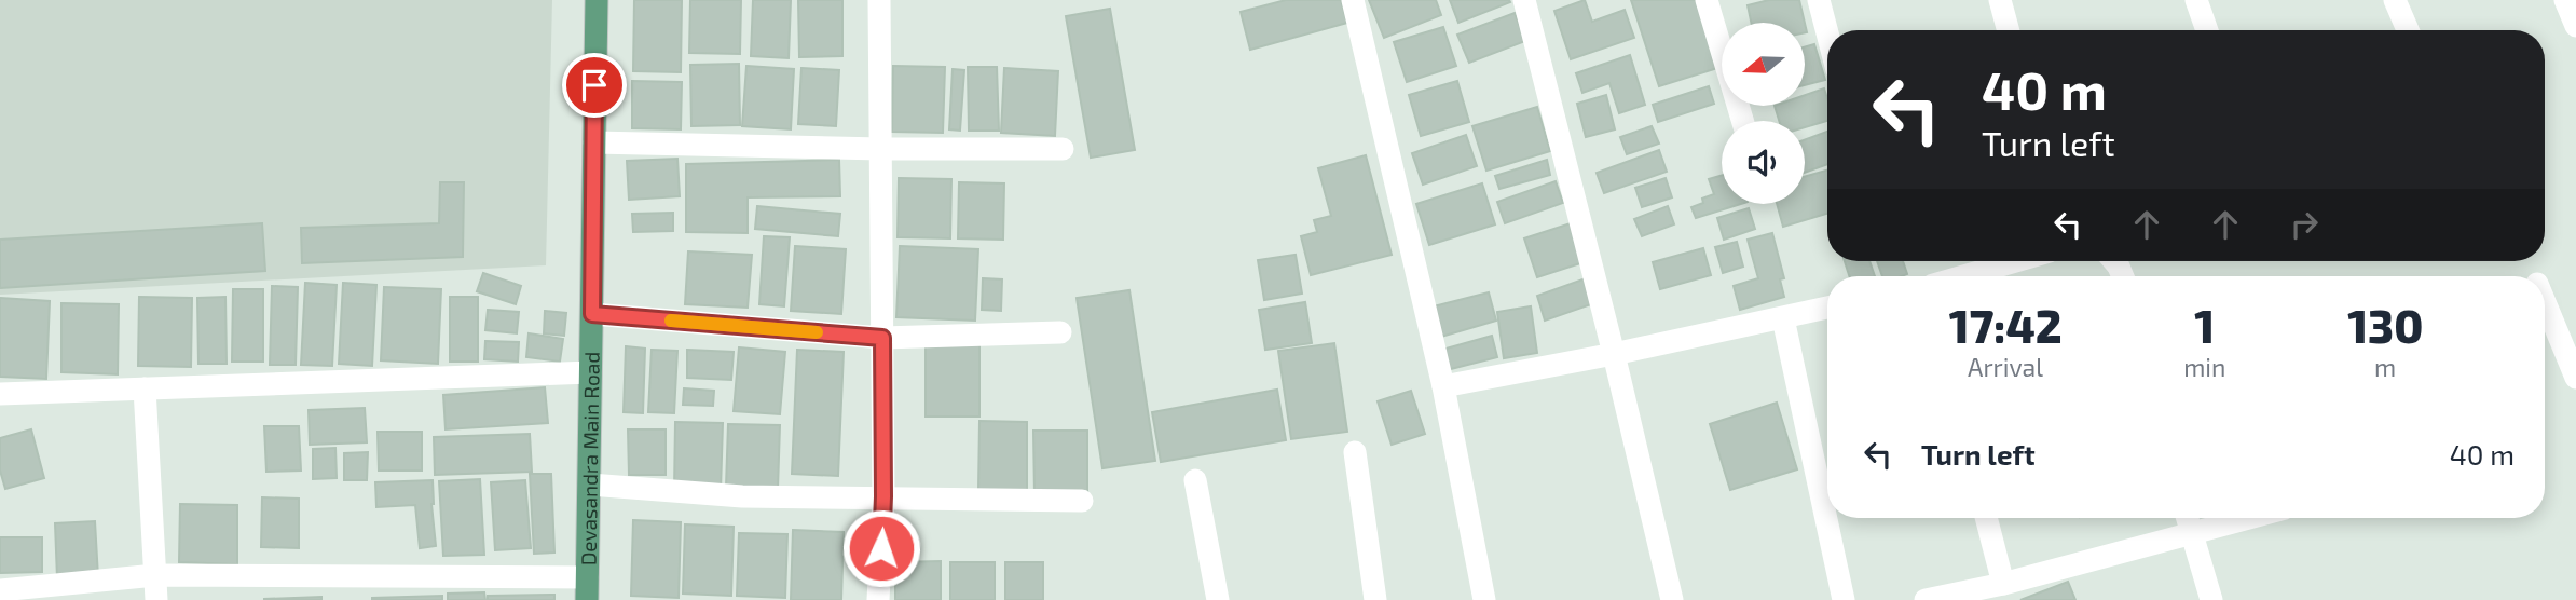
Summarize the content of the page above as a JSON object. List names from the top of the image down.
{
  "streets": {
    "main road": ["Devasandra Main Road"]
  },
  "north": "left",
  "page": {
    "turn": ["40 m", "Turn left"],
    "eta": [
      "17:42",
      "Arrival",
      "1",
      "min",
      "130",
      "m"
    ],
    "list": [
      {
        "name": "Turn left",
        "value": "40 m"
      }
    ]
  }
}
